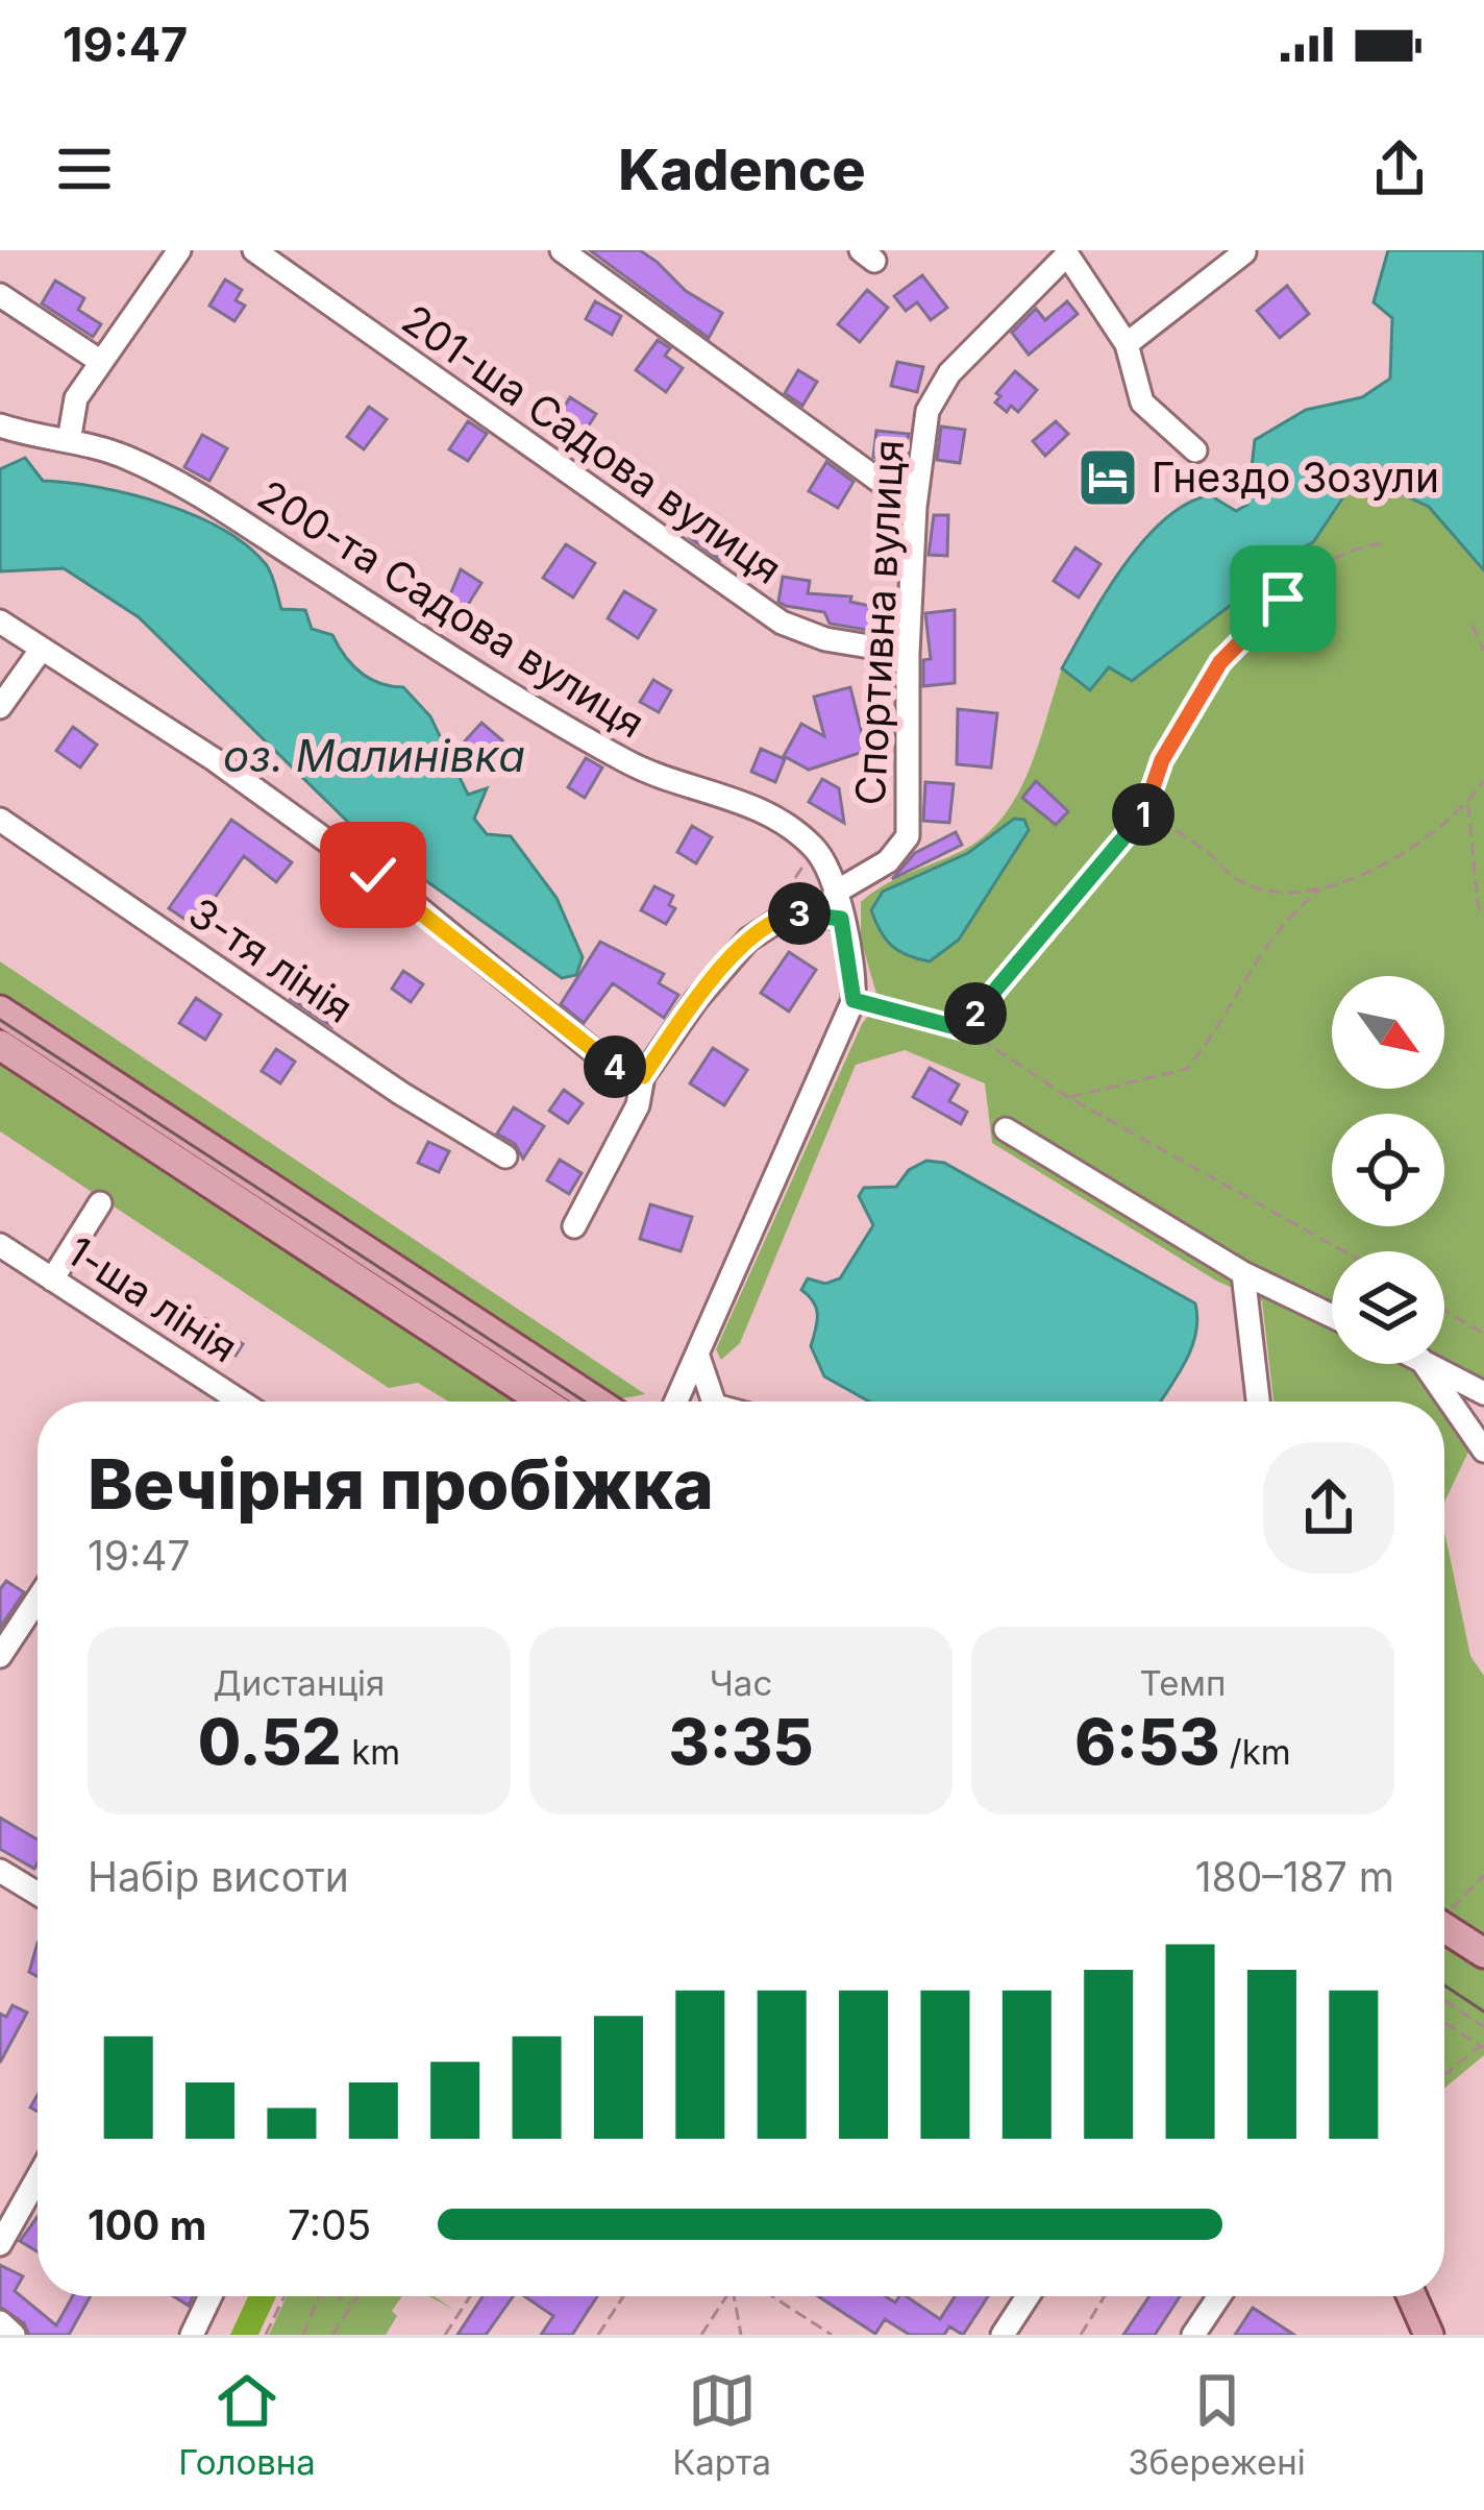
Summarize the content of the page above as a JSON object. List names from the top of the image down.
{
  "streets": {
    "street": [
      "201-ша Садова вулиця",
      "200-та Садова вулиця",
      "Спортивна вулиця",
      "3-тя лінія",
      "1-ша лінія"
    ]
  },
  "crossings": [
    ["201-ша Садова вулиця", "Спортивна вулиця"]
  ],
  "water": ["оз. Малинівка"],
  "places": {
    "hotel": ["Гнездо Зозули"]
  },
  "north": "bottom right",
  "page": {
    "status": "19:47",
    "header": "Kadence",
    "pins": [
      "1",
      "3",
      "2",
      "4"
    ],
    "heading": ["Вечірня пробіжка", "19:47"],
    "stats": [
      ["Дистанція", "0.52 km"],
      ["Час", "3:35"],
      ["Темп", "6:53 /km"]
    ],
    "chart": ["Набір висоти", "180–187 m"],
    "list": [
      {
        "name": "100 m",
        "note": "7:05"
      }
    ],
    "tabs": ["Головна", "Карта", "Збережені"]
  }
}
